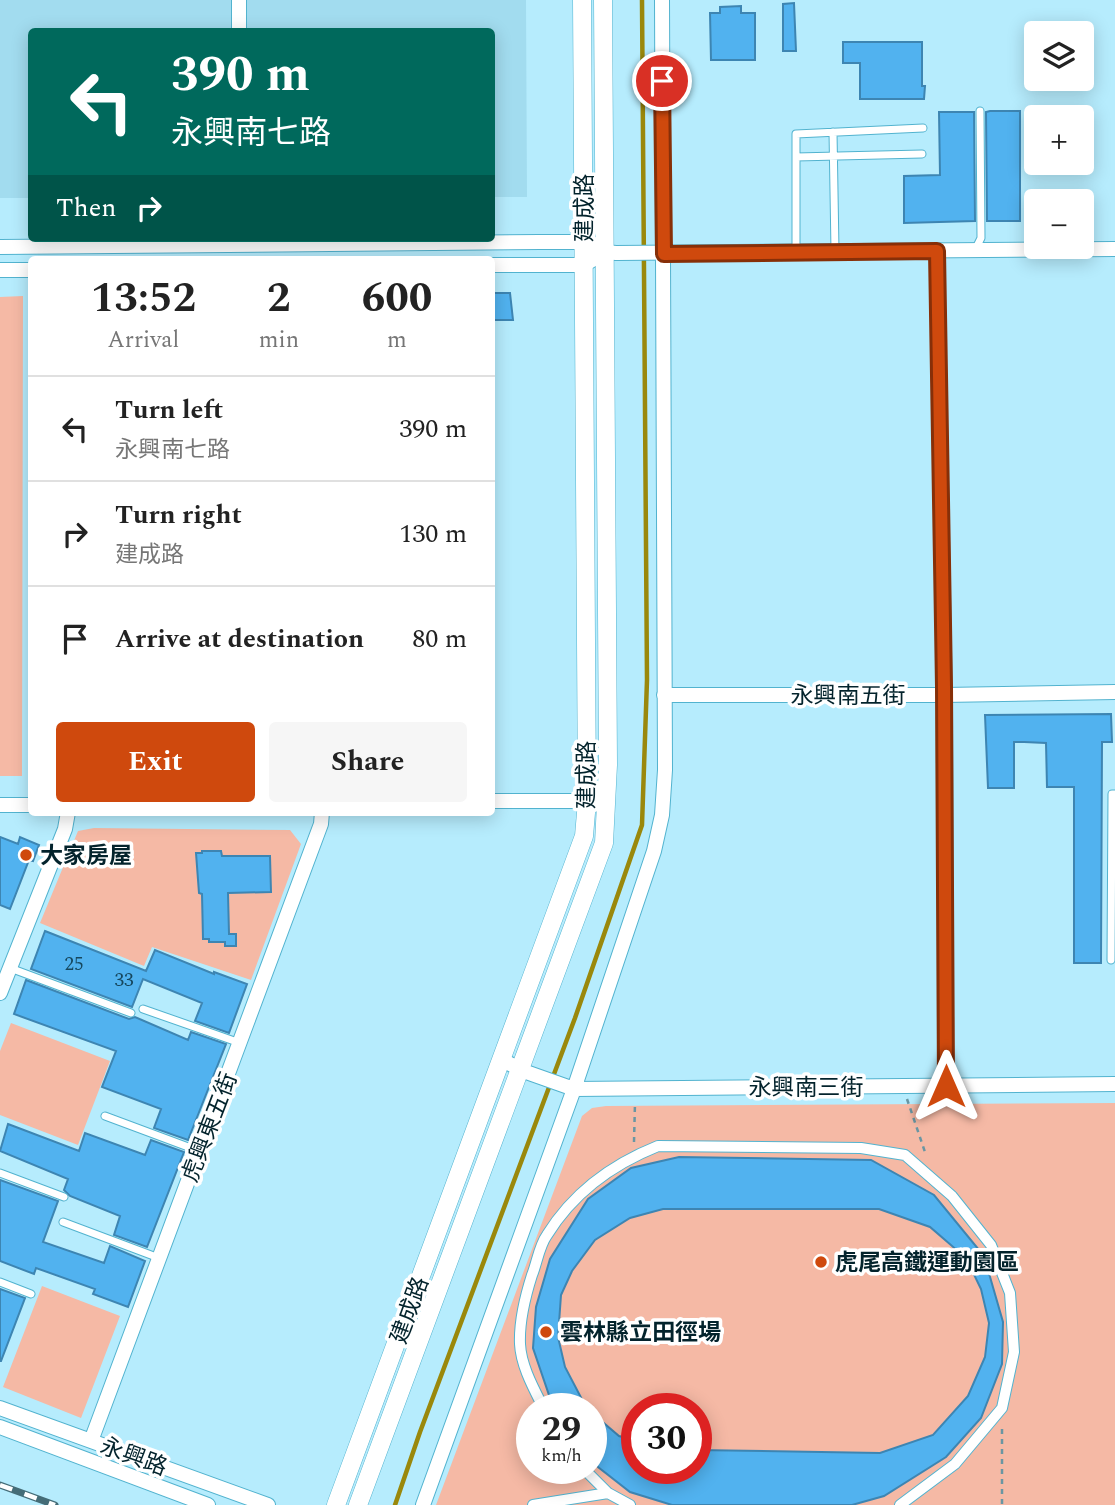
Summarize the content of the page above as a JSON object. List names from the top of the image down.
{
  "streets": {
    "street": [
      "建成路",
      "永興南五街",
      "永興南三街",
      "虎興東五街",
      "永興路"
    ]
  },
  "crossings": [
    ["建成路", "永興南三街"],
    ["虎興東五街", "永興路"]
  ],
  "places": ["大家房屋", "虎尾高鐵運動園區", "雲林縣立田徑場"],
  "house_numbers": ["25", "33"],
  "page": {
    "map_buttons": ["+", "−"],
    "turn": ["390 m", "永興南七路"],
    "then": "Then",
    "eta": [
      "13:52",
      "Arrival",
      "2",
      "min",
      "600",
      "m"
    ],
    "list": [
      {
        "name": "Turn left",
        "note": "永興南七路",
        "value": "390 m"
      },
      {
        "name": "Turn right",
        "note": "建成路",
        "value": "130 m"
      },
      {
        "name": "Arrive at destination",
        "value": "80 m"
      }
    ],
    "buttons": ["Exit", "Share"],
    "speed": "29 km/h",
    "limit": "30"
  }
}
